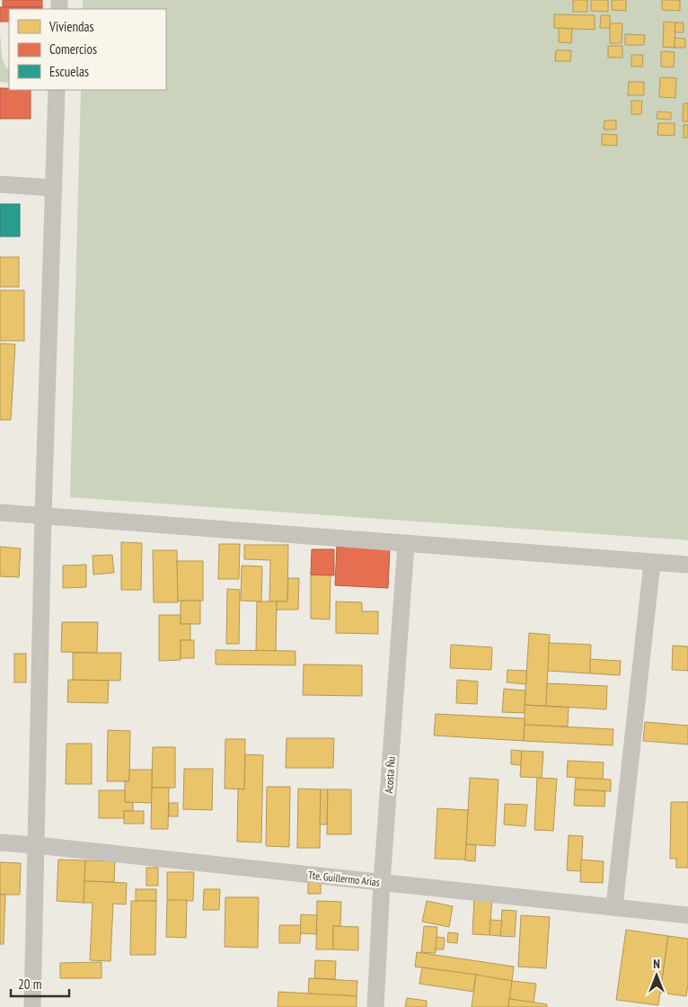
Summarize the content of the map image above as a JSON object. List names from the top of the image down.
{
  "streets": {
    "street": ["Acosta Ñu", "Tte. Guillermo Arias"]
  },
  "crossings": [
    ["Acosta Ñu", "Tte. Guillermo Arias"]
  ],
  "legend": ["Viviendas", "Comercios", "Escuelas"],
  "scale_bar": "20 m",
  "north": "top"
}
